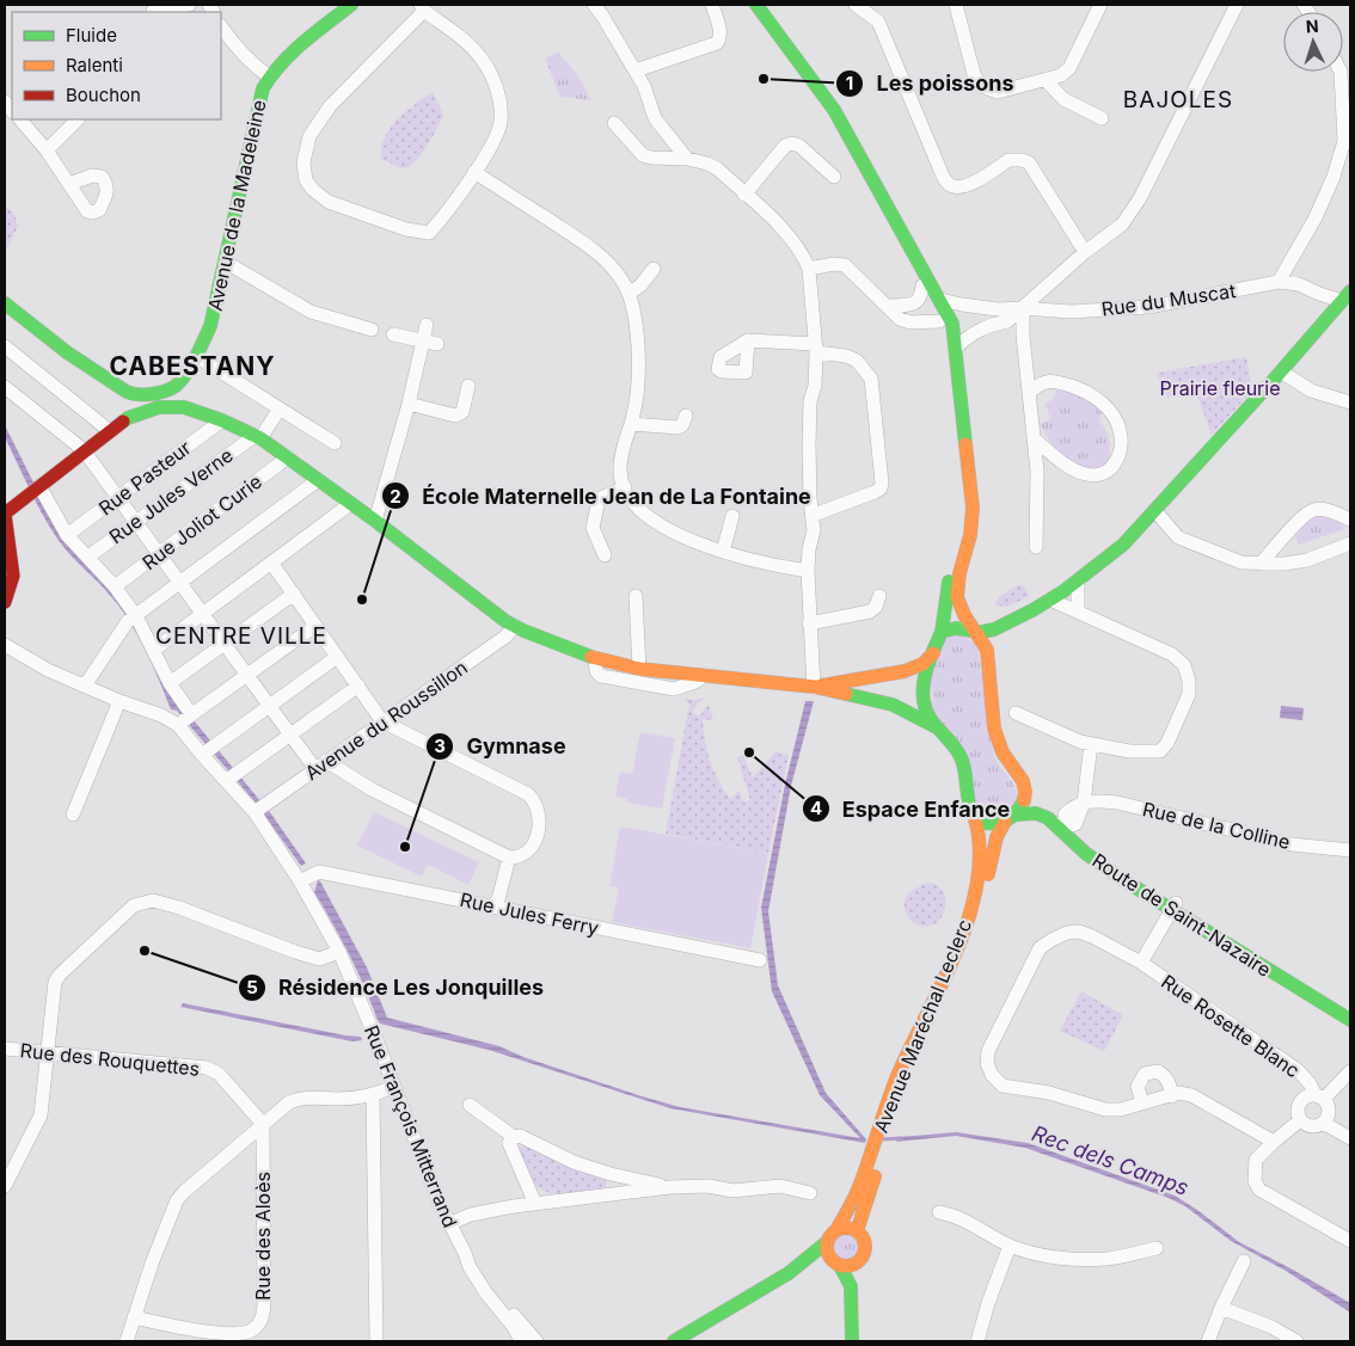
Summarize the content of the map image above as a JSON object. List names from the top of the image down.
{
  "streets": {
    "main road": ["Avenue de la Madeleine", "Route de Saint-Nazaire", "Avenue Maréchal Leclerc"],
    "street": [
      "Rue du Muscat",
      "Rue Pasteur",
      "Rue Jules Verne",
      "Rue Joliot Curie",
      "Avenue du Roussillon",
      "Rue de la Colline",
      "Rue Jules Ferry",
      "Rue Rosette Blanc",
      "Rue des Rouquettes",
      "Rue François Mitterrand",
      "Rue des Aloès"
    ]
  },
  "crossings": [
    ["Avenue du Roussillon", "Rue François Mitterrand"],
    ["Rue de la Colline", "Route de Saint-Nazaire"],
    ["Rue Jules Ferry", "Rue François Mitterrand"],
    ["Route de Saint-Nazaire", "Avenue Maréchal Leclerc"],
    ["Rue des Rouquettes", "Rue des Aloès"]
  ],
  "districts": ["BAJOLES", "CABESTANY", "CENTRE VILLE"],
  "water": ["Rec dels Camps"],
  "parks": ["Prairie fleurie"],
  "places": [
    "Les poissons",
    "École Maternelle Jean de La Fontaine",
    "Espace Enfance",
    "Gymnase",
    "Résidence Les Jonquilles"
  ],
  "legend": ["Fluide", "Ralenti", "Bouchon"],
  "north": "top"
}
